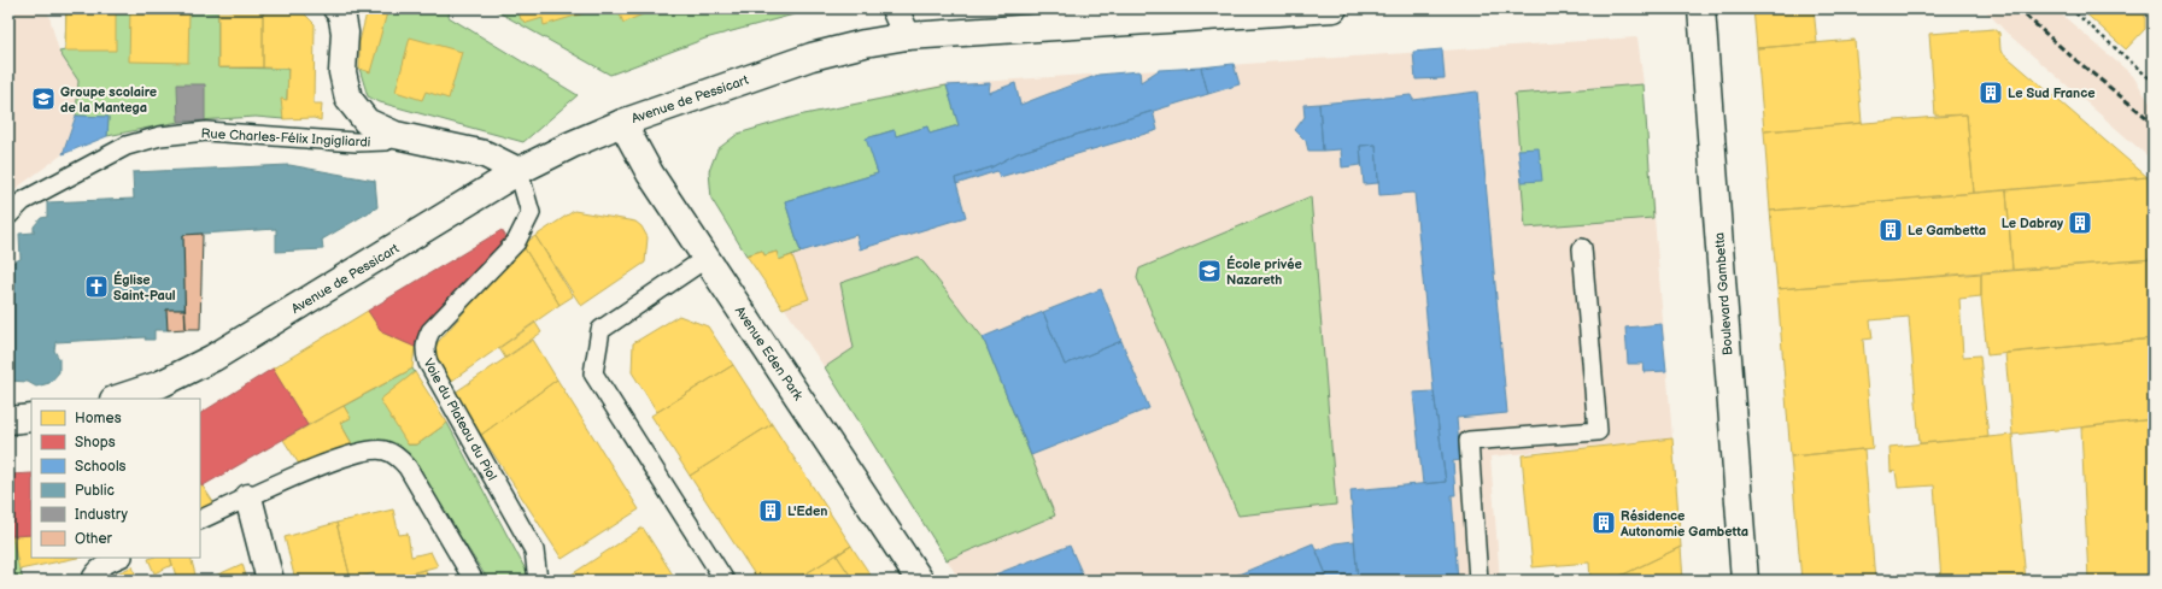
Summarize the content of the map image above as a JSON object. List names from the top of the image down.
{
  "streets": {
    "street": ["Avenue de Pessicart", "Boulevard Gambetta", "Avenue Eden Park"],
    "lane": ["Rue Charles-Félix Ingigliardi", "Voie du Plateau du Piol"]
  },
  "crossings": [
    ["Avenue de Pessicart", "Avenue Eden Park"],
    ["Avenue de Pessicart", "Voie du Plateau du Piol"]
  ],
  "places": {
    "building": [
      "Le Sud France",
      "Le Dabray",
      "Le Gambetta",
      "L'Eden",
      "Résidence Autonomie Gambetta"
    ],
    "school or university": ["Groupe scolaire de la Mantega", "École privée Nazareth"],
    "church": ["Église Saint-Paul"]
  },
  "legend": [
    "Homes",
    "Shops",
    "Schools",
    "Public",
    "Industry",
    "Other"
  ]
}
